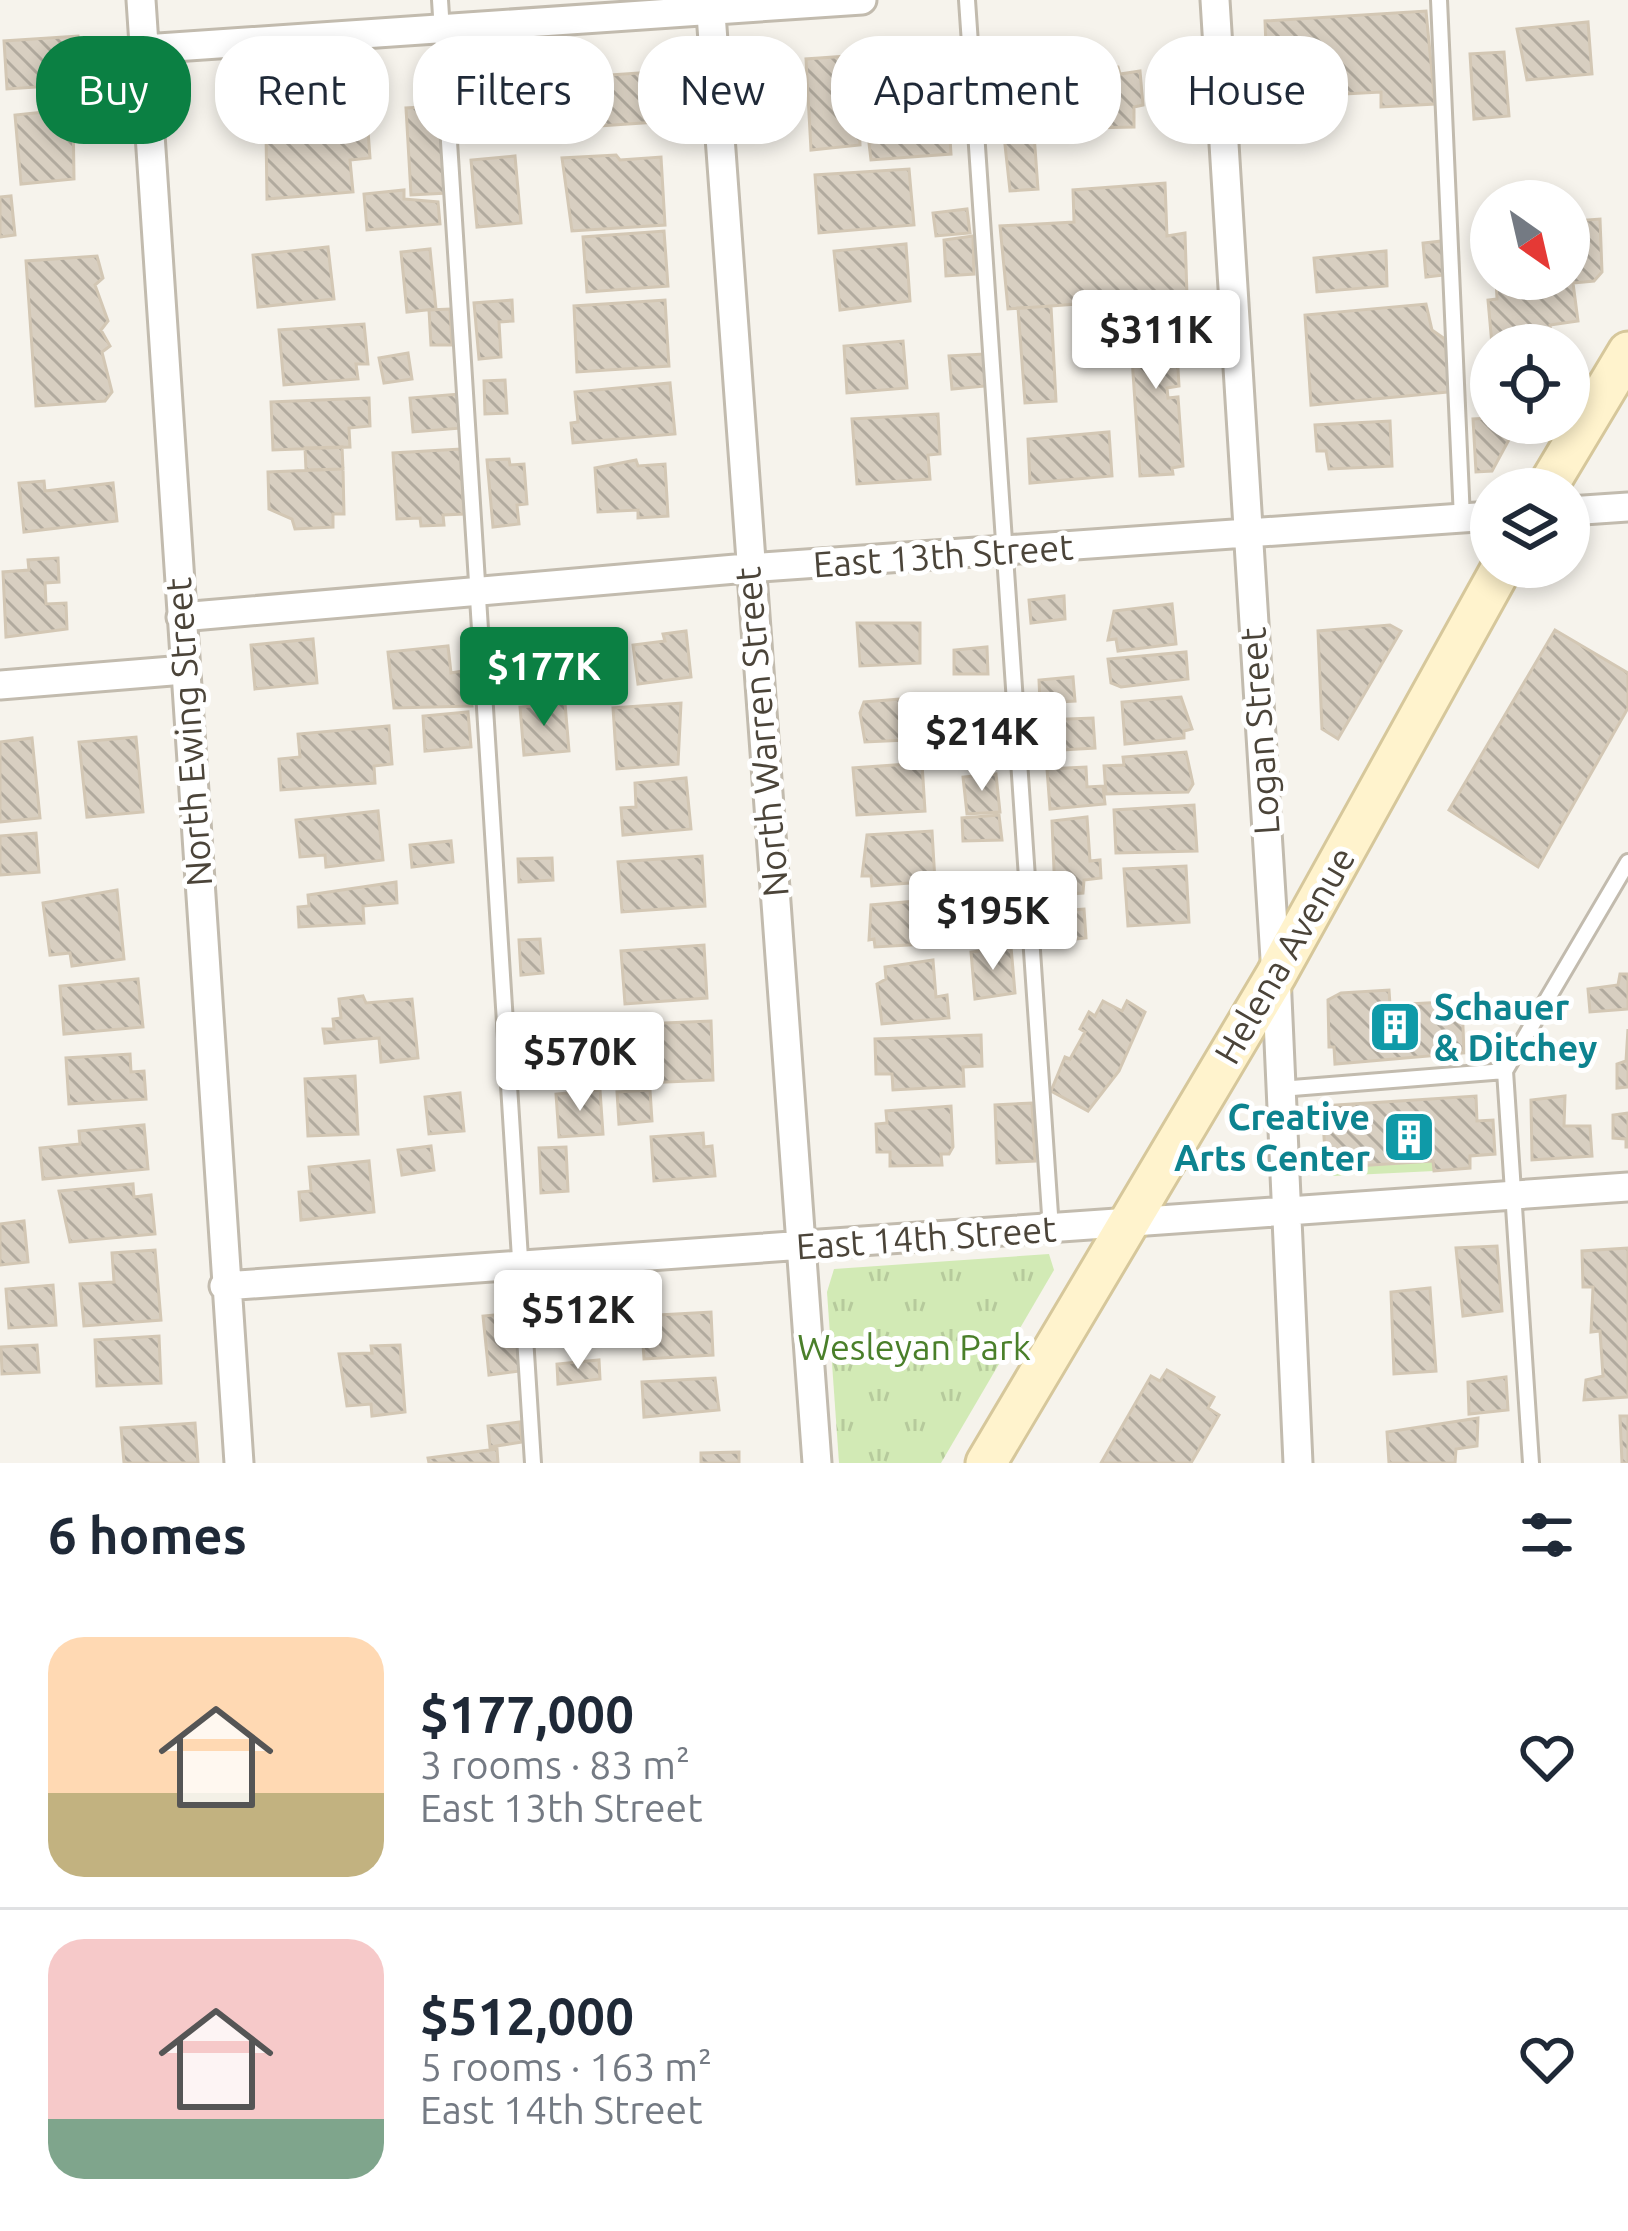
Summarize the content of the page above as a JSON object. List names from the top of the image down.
{
  "streets": {
    "main road": ["Helena Avenue"],
    "street": [
      "East 13th Street",
      "Logan Street",
      "North Ewing Street",
      "North Warren Street",
      "East 14th Street"
    ]
  },
  "crossings": [
    ["East 13th Street", "Logan Street"],
    ["East 13th Street", "North Ewing Street"],
    ["East 13th Street", "North Warren Street"],
    ["Logan Street", "Helena Avenue"],
    ["Logan Street", "East 14th Street"],
    ["North Ewing Street", "East 14th Street"],
    ["North Warren Street", "East 14th Street"],
    ["Helena Avenue", "East 14th Street"]
  ],
  "parks": ["Wesleyan Park"],
  "places": {
    "building": ["Schauer & Ditchey", "Creative Arts Center"]
  },
  "north": "bottom right",
  "page": {
    "chip": [
      "Buy",
      "Rent",
      "Filters",
      "New",
      "Apartment",
      "House"
    ],
    "price": [
      "$311K",
      "$177K",
      "$214K",
      "$195K",
      "$570K",
      "$512K"
    ],
    "heading": "6 homes",
    "list": [
      {
        "name": "$177,000",
        "note": "3 rooms · 83 m² · East 13th Street"
      },
      {
        "name": "$512,000",
        "note": "5 rooms · 163 m² · East 14th Street"
      }
    ]
  }
}
